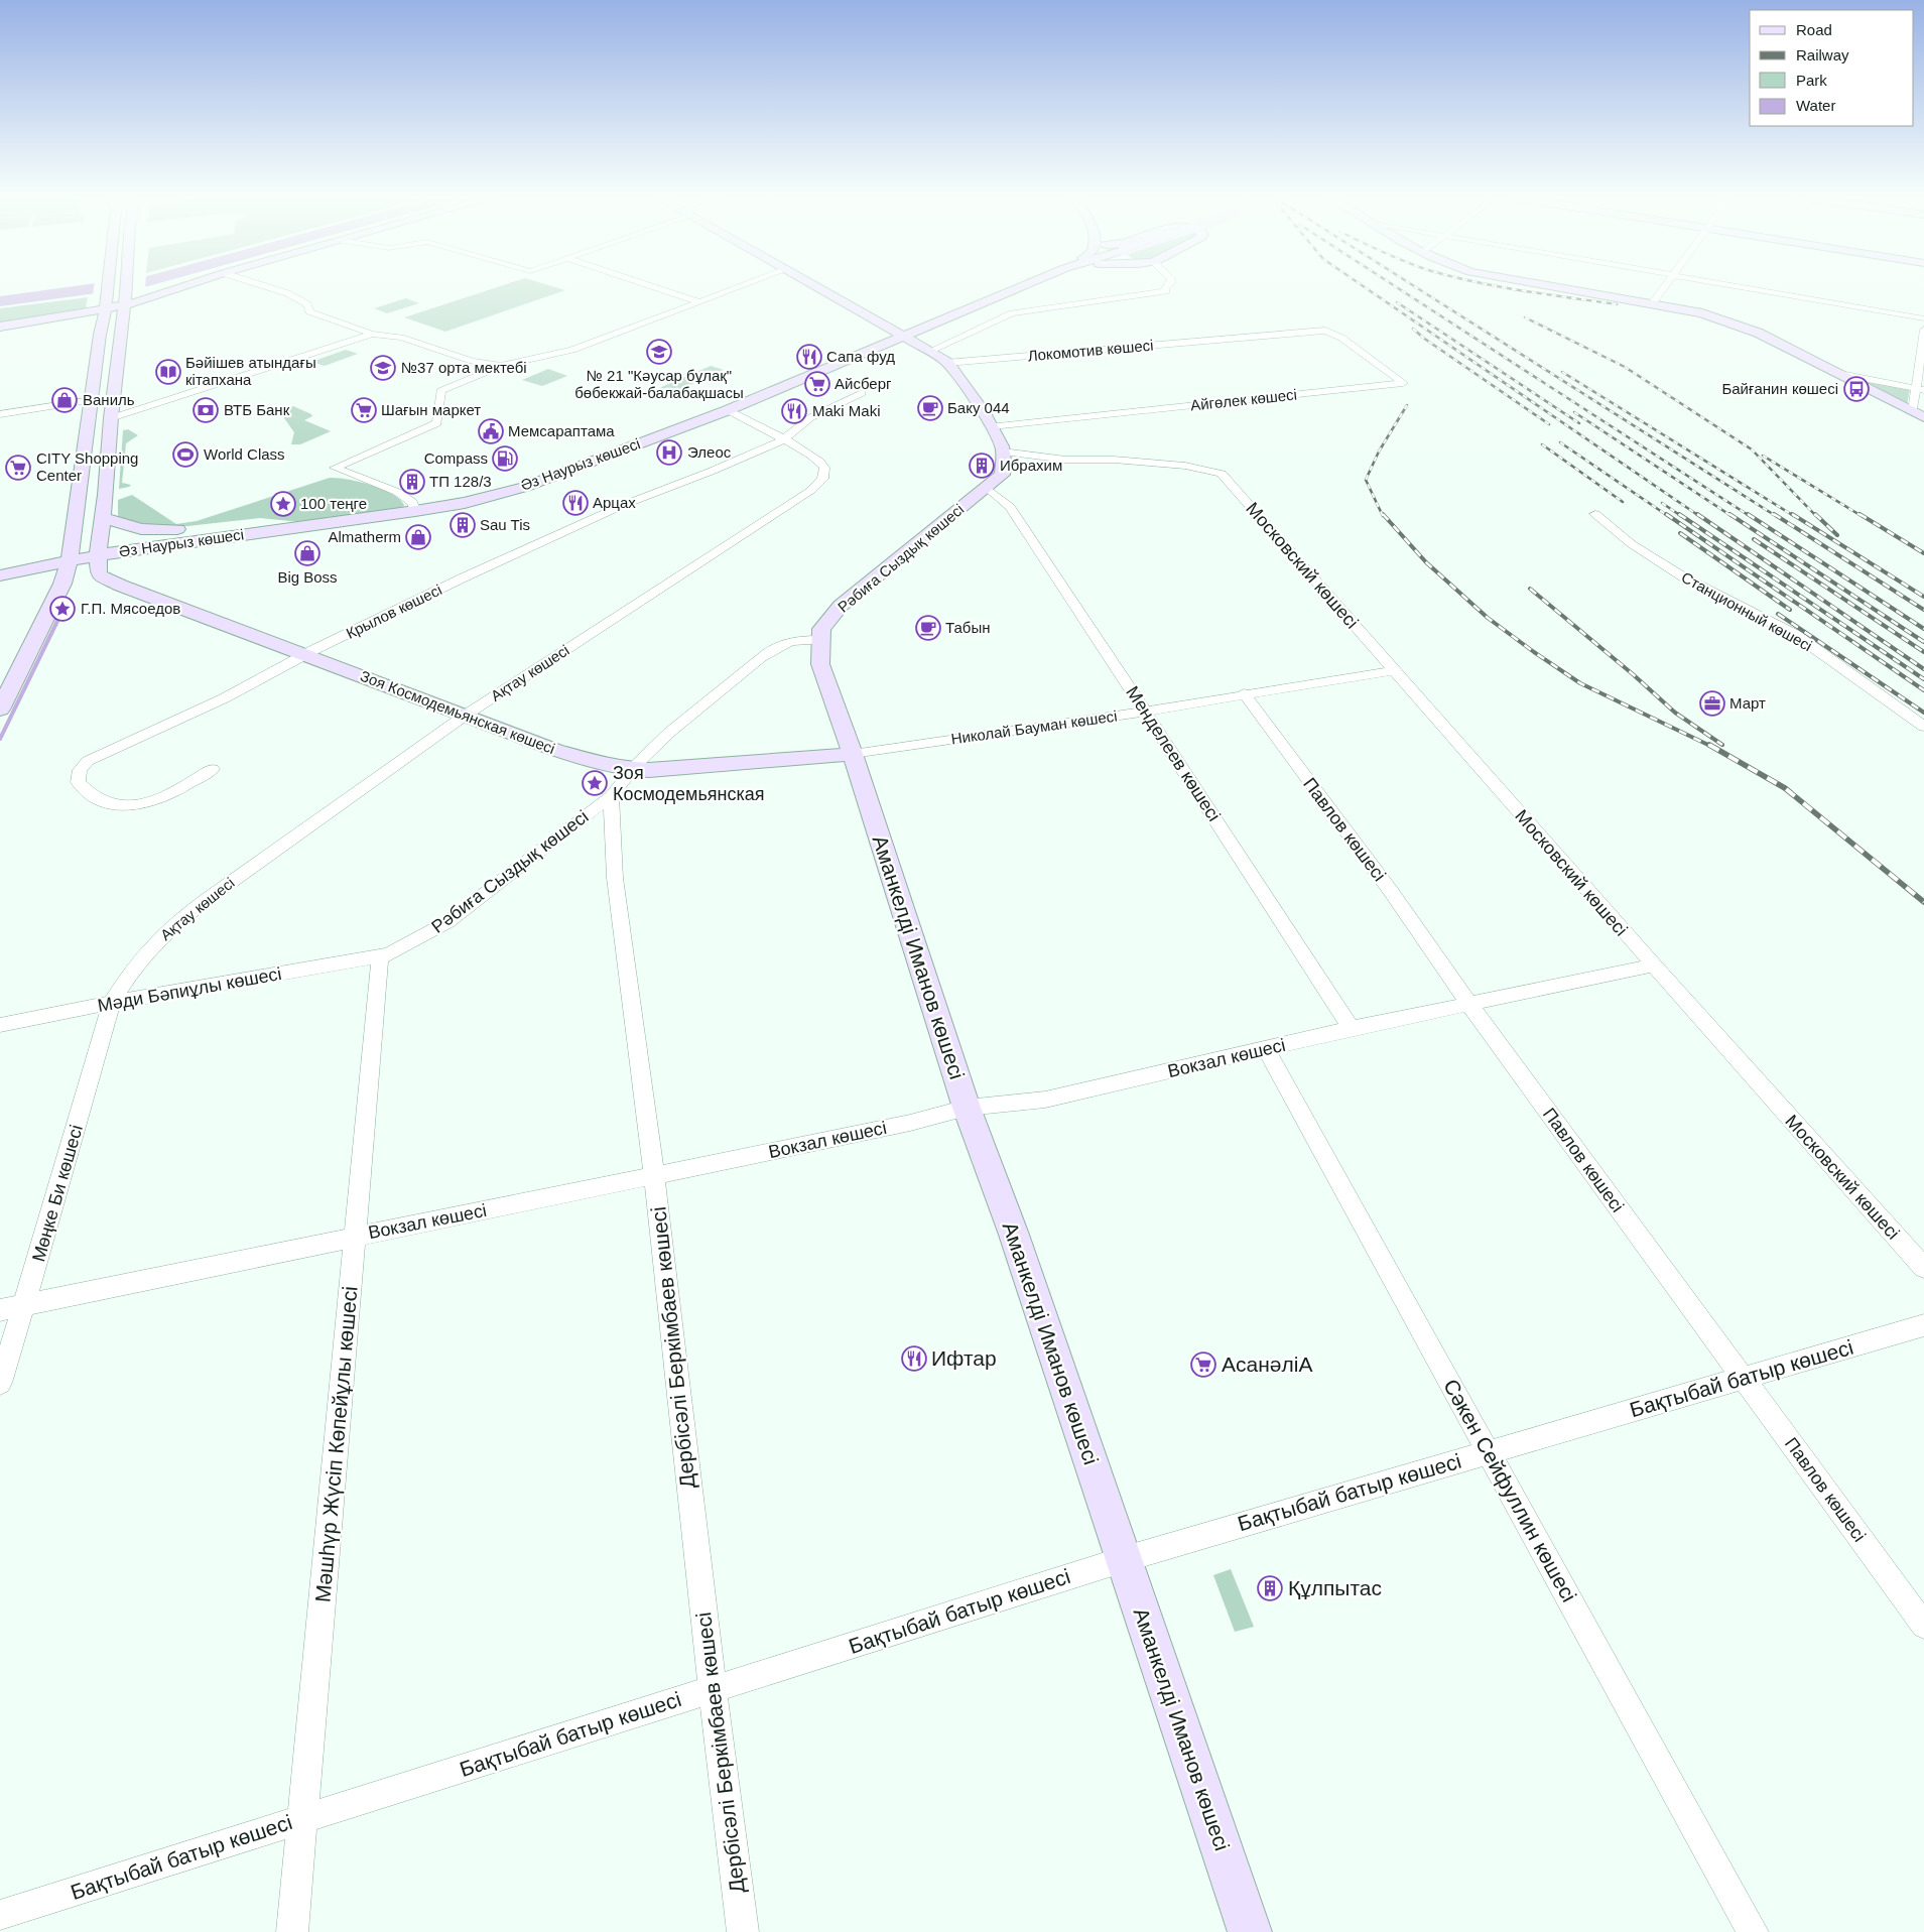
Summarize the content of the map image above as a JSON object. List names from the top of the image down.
{
  "streets": {
    "main road": [
      "Әз Наурыз көшесі",
      "Рәбиға Сыздық көшесі",
      "Зоя Космодемьянская көшесі",
      "Аманкелді Иманов көшесі"
    ],
    "street": [
      "Локомотив көшесі",
      "Айгөлек көшесі",
      "Московский көшесі",
      "Крылов көшесі",
      "Станционный көшесі",
      "Ақтау көшесі",
      "Николай Бауман көшесі",
      "Менделеев көшесі",
      "Павлов көшесі",
      "Мәди Бәпиұлы көшесі",
      "Вокзал көшесі",
      "Мөңке Би көшесі",
      "Дербісәлі Беркімбаев көшесі",
      "Бақтыбай батыр көшесі",
      "Мәшһүр Жүсіп Көпейұлы көшесі",
      "Сәкен Сейфуллин көшесі"
    ]
  },
  "crossings": [
    ["Локомотив көшесі", "Айгөлек көшесі"],
    ["Әз Наурыз көшесі", "Ақтау көшесі"],
    ["Әз Наурыз көшесі", "Зоя Космодемьянская көшесі"],
    ["Рәбиға Сыздық көшесі", "Менделеев көшесі"],
    ["Рәбиға Сыздық көшесі", "Аманкелді Иманов көшесі"],
    ["Рәбиға Сыздық көшесі", "Мәди Бәпиұлы көшесі"],
    ["Рәбиға Сыздық көшесі", "Дербісәлі Беркімбаев көшесі"],
    ["Рәбиға Сыздық көшесі", "Мәшһүр Жүсіп Көпейұлы көшесі"],
    ["Московский көшесі", "Николай Бауман көшесі"],
    ["Московский көшесі", "Вокзал көшесі"],
    ["Крылов көшесі", "Ақтау көшесі"],
    ["Крылов көшесі", "Зоя Космодемьянская көшесі"],
    ["Ақтау көшесі", "Зоя Космодемьянская көшесі"],
    ["Ақтау көшесі", "Мәди Бәпиұлы көшесі"],
    ["Ақтау көшесі", "Мөңке Би көшесі"],
    ["Зоя Космодемьянская көшесі", "Николай Бауман көшесі"],
    ["Зоя Космодемьянская көшесі", "Аманкелді Иманов көшесі"],
    ["Николай Бауман көшесі", "Менделеев көшесі"],
    ["Николай Бауман көшесі", "Павлов көшесі"],
    ["Николай Бауман көшесі", "Аманкелді Иманов көшесі"],
    ["Менделеев көшесі", "Вокзал көшесі"],
    ["Павлов көшесі", "Вокзал көшесі"],
    ["Павлов көшесі", "Бақтыбай батыр көшесі"],
    ["Аманкелді Иманов көшесі", "Вокзал көшесі"],
    ["Аманкелді Иманов көшесі", "Бақтыбай батыр көшесі"],
    ["Мәди Бәпиұлы көшесі", "Мөңке Би көшесі"],
    ["Мәди Бәпиұлы көшесі", "Мәшһүр Жүсіп Көпейұлы көшесі"],
    ["Вокзал көшесі", "Мөңке Би көшесі"],
    ["Вокзал көшесі", "Дербісәлі Беркімбаев көшесі"],
    ["Вокзал көшесі", "Мәшһүр Жүсіп Көпейұлы көшесі"],
    ["Вокзал көшесі", "Сәкен Сейфуллин көшесі"],
    ["Дербісәлі Беркімбаев көшесі", "Бақтыбай батыр көшесі"],
    ["Бақтыбай батыр көшесі", "Мәшһүр Жүсіп Көпейұлы көшесі"],
    ["Бақтыбай батыр көшесі", "Сәкен Сейфуллин көшесі"]
  ],
  "places": {
    "school or university": ["№ 21 \"Кәусар бұлақ\" бөбекжай-балабақшасы", "№37 орта мектебі"],
    "restaurant": [
      "Сапа фуд",
      "Maki Maki",
      "Арцах",
      "Ифтар"
    ],
    "library": ["Бәйішев атындағы кітапхана"],
    "supermarket": [
      "Айсберг",
      "Шағын маркет",
      "CITY Shopping Center",
      "АсанәліА"
    ],
    "bus stop": ["Байғанин көшесі"],
    "shop": ["Ваниль", "Almatherm", "Big Boss"],
    "cafe": ["Баку 044", "Табын"],
    "bank": ["ВТБ Банк"],
    "public building": ["Мемсараптама"],
    "hospital": ["Элеос"],
    "sports": ["World Class"],
    "fuel station": ["Compass"],
    "building": [
      "Ибрахим",
      "ТП 128/3",
      "Sau Tis",
      "Құлпытас"
    ],
    "place": ["100 теңге", "Г.П. Мясоедов", "Зоя Космодемьянская"],
    "office": ["Март"]
  },
  "legend": [
    "Road",
    "Railway",
    "Park",
    "Water"
  ]
}
